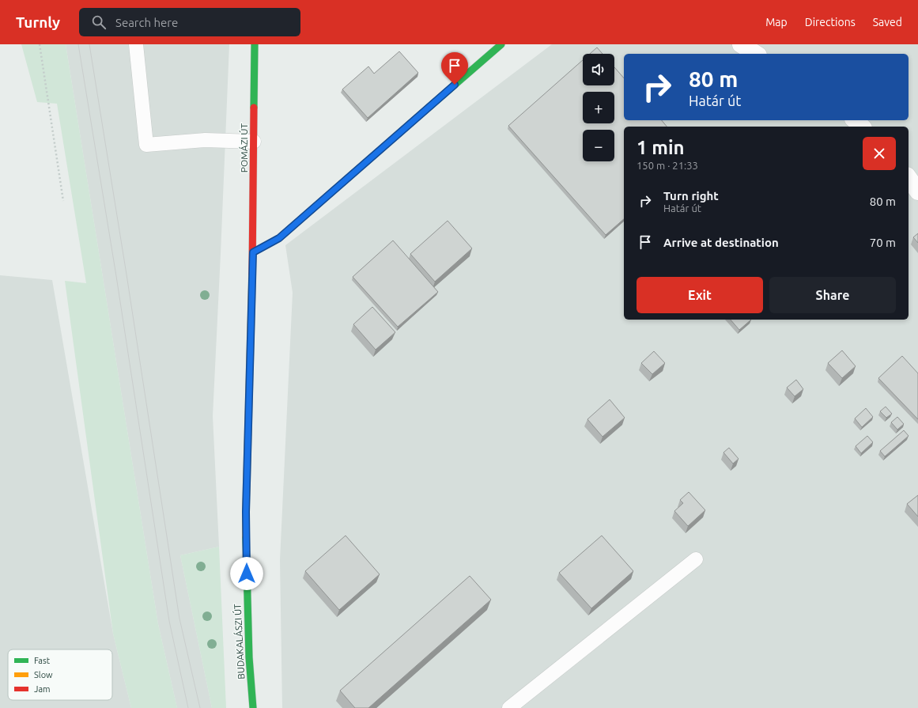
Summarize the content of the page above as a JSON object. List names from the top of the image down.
{
  "streets": {
    "main road": ["POMÁZI ÚT", "BUDAKALÁSZI ÚT"]
  },
  "crossings": [
    ["POMÁZI ÚT", "BUDAKALÁSZI ÚT"]
  ],
  "legend": ["Fast", "Slow", "Jam"],
  "page": {
    "header": "Turnly",
    "search": "Search here",
    "nav": ["Map", "Directions", "Saved"],
    "map_buttons": ["+", "−"],
    "turn": ["80 m", "Határ út"],
    "heading": ["1 min", "150 m · 21:33"],
    "list": [
      {
        "name": "Turn right",
        "note": "Határ út",
        "value": "80 m"
      },
      {
        "name": "Arrive at destination",
        "value": "70 m"
      }
    ],
    "buttons": ["Exit", "Share"]
  }
}
